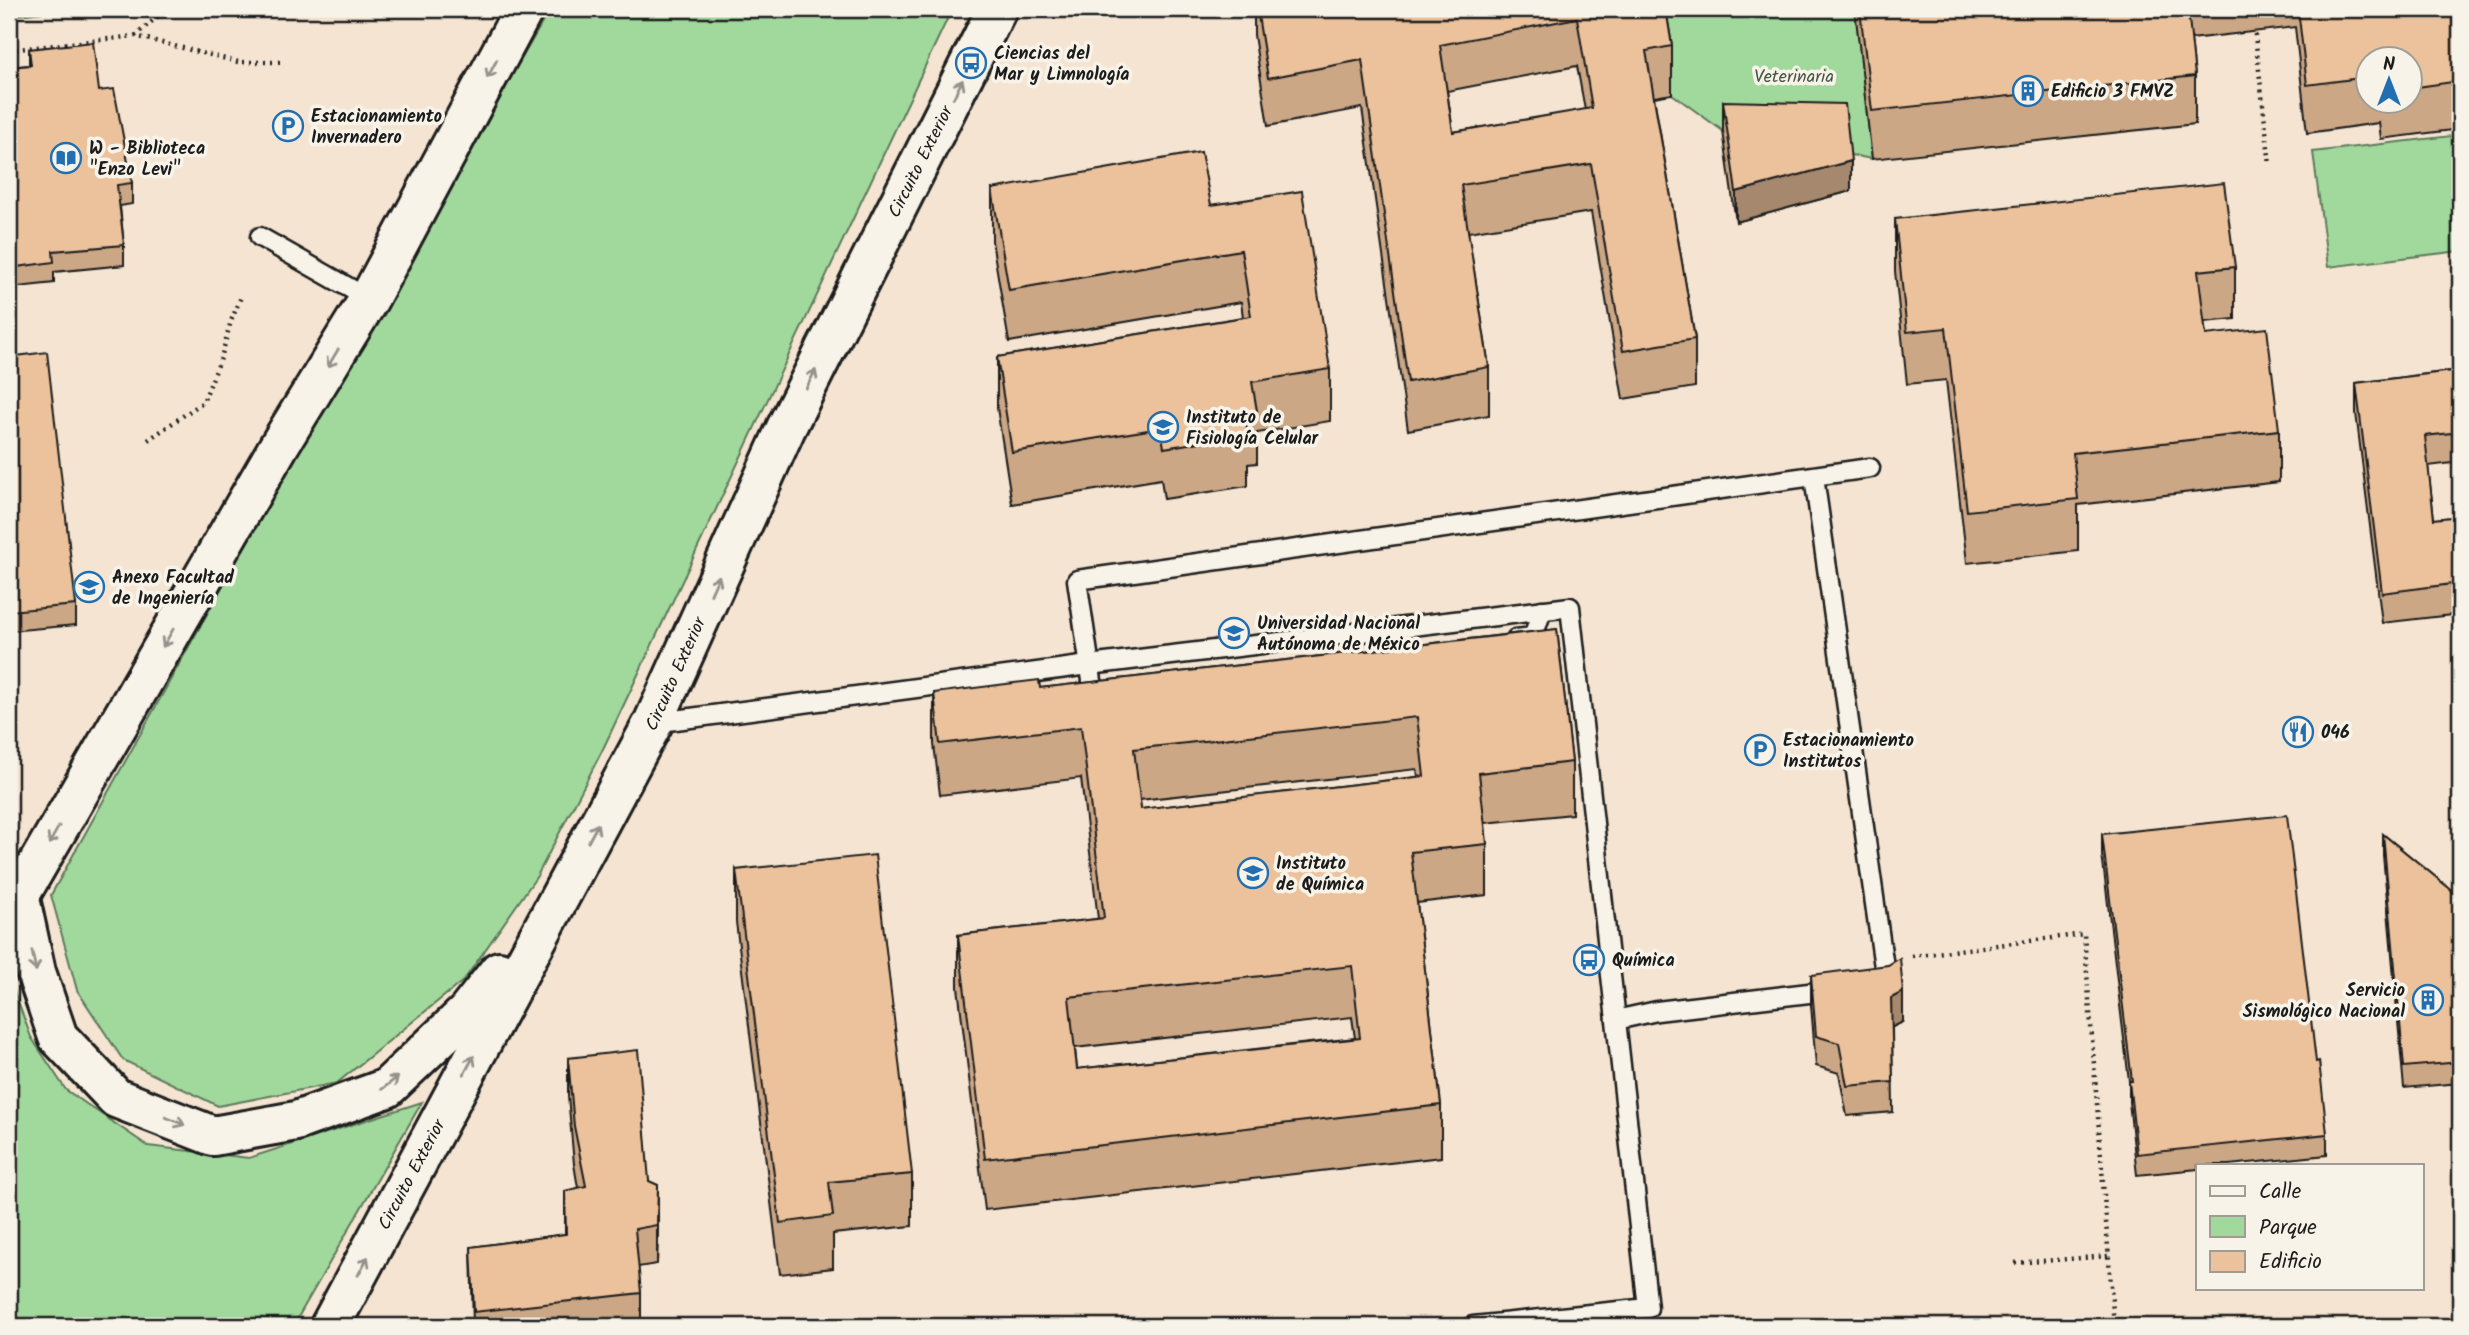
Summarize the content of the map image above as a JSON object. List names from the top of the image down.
{
  "streets": {
    "street": ["Circuito Exterior"]
  },
  "one_way": ["Circuito Exterior"],
  "parks": ["Veterinaria"],
  "places": {
    "bus stop": ["Ciencias del Mar y Limnología", "Química"],
    "building": ["Edificio 3 FMVZ", "Servicio Sismológico Nacional"],
    "parking": ["Estacionamiento Invernadero", "Estacionamiento Institutos"],
    "library": ["W - Biblioteca \"Enzo Levi\""],
    "school or university": [
      "Instituto de Fisiología Celular",
      "Anexo Facultad de Ingeniería",
      "Universidad Nacional Autónoma de México",
      "Instituto de Química"
    ],
    "restaurant": ["046"]
  },
  "legend": ["Calle", "Parque", "Edificio"],
  "north": "top"
}
